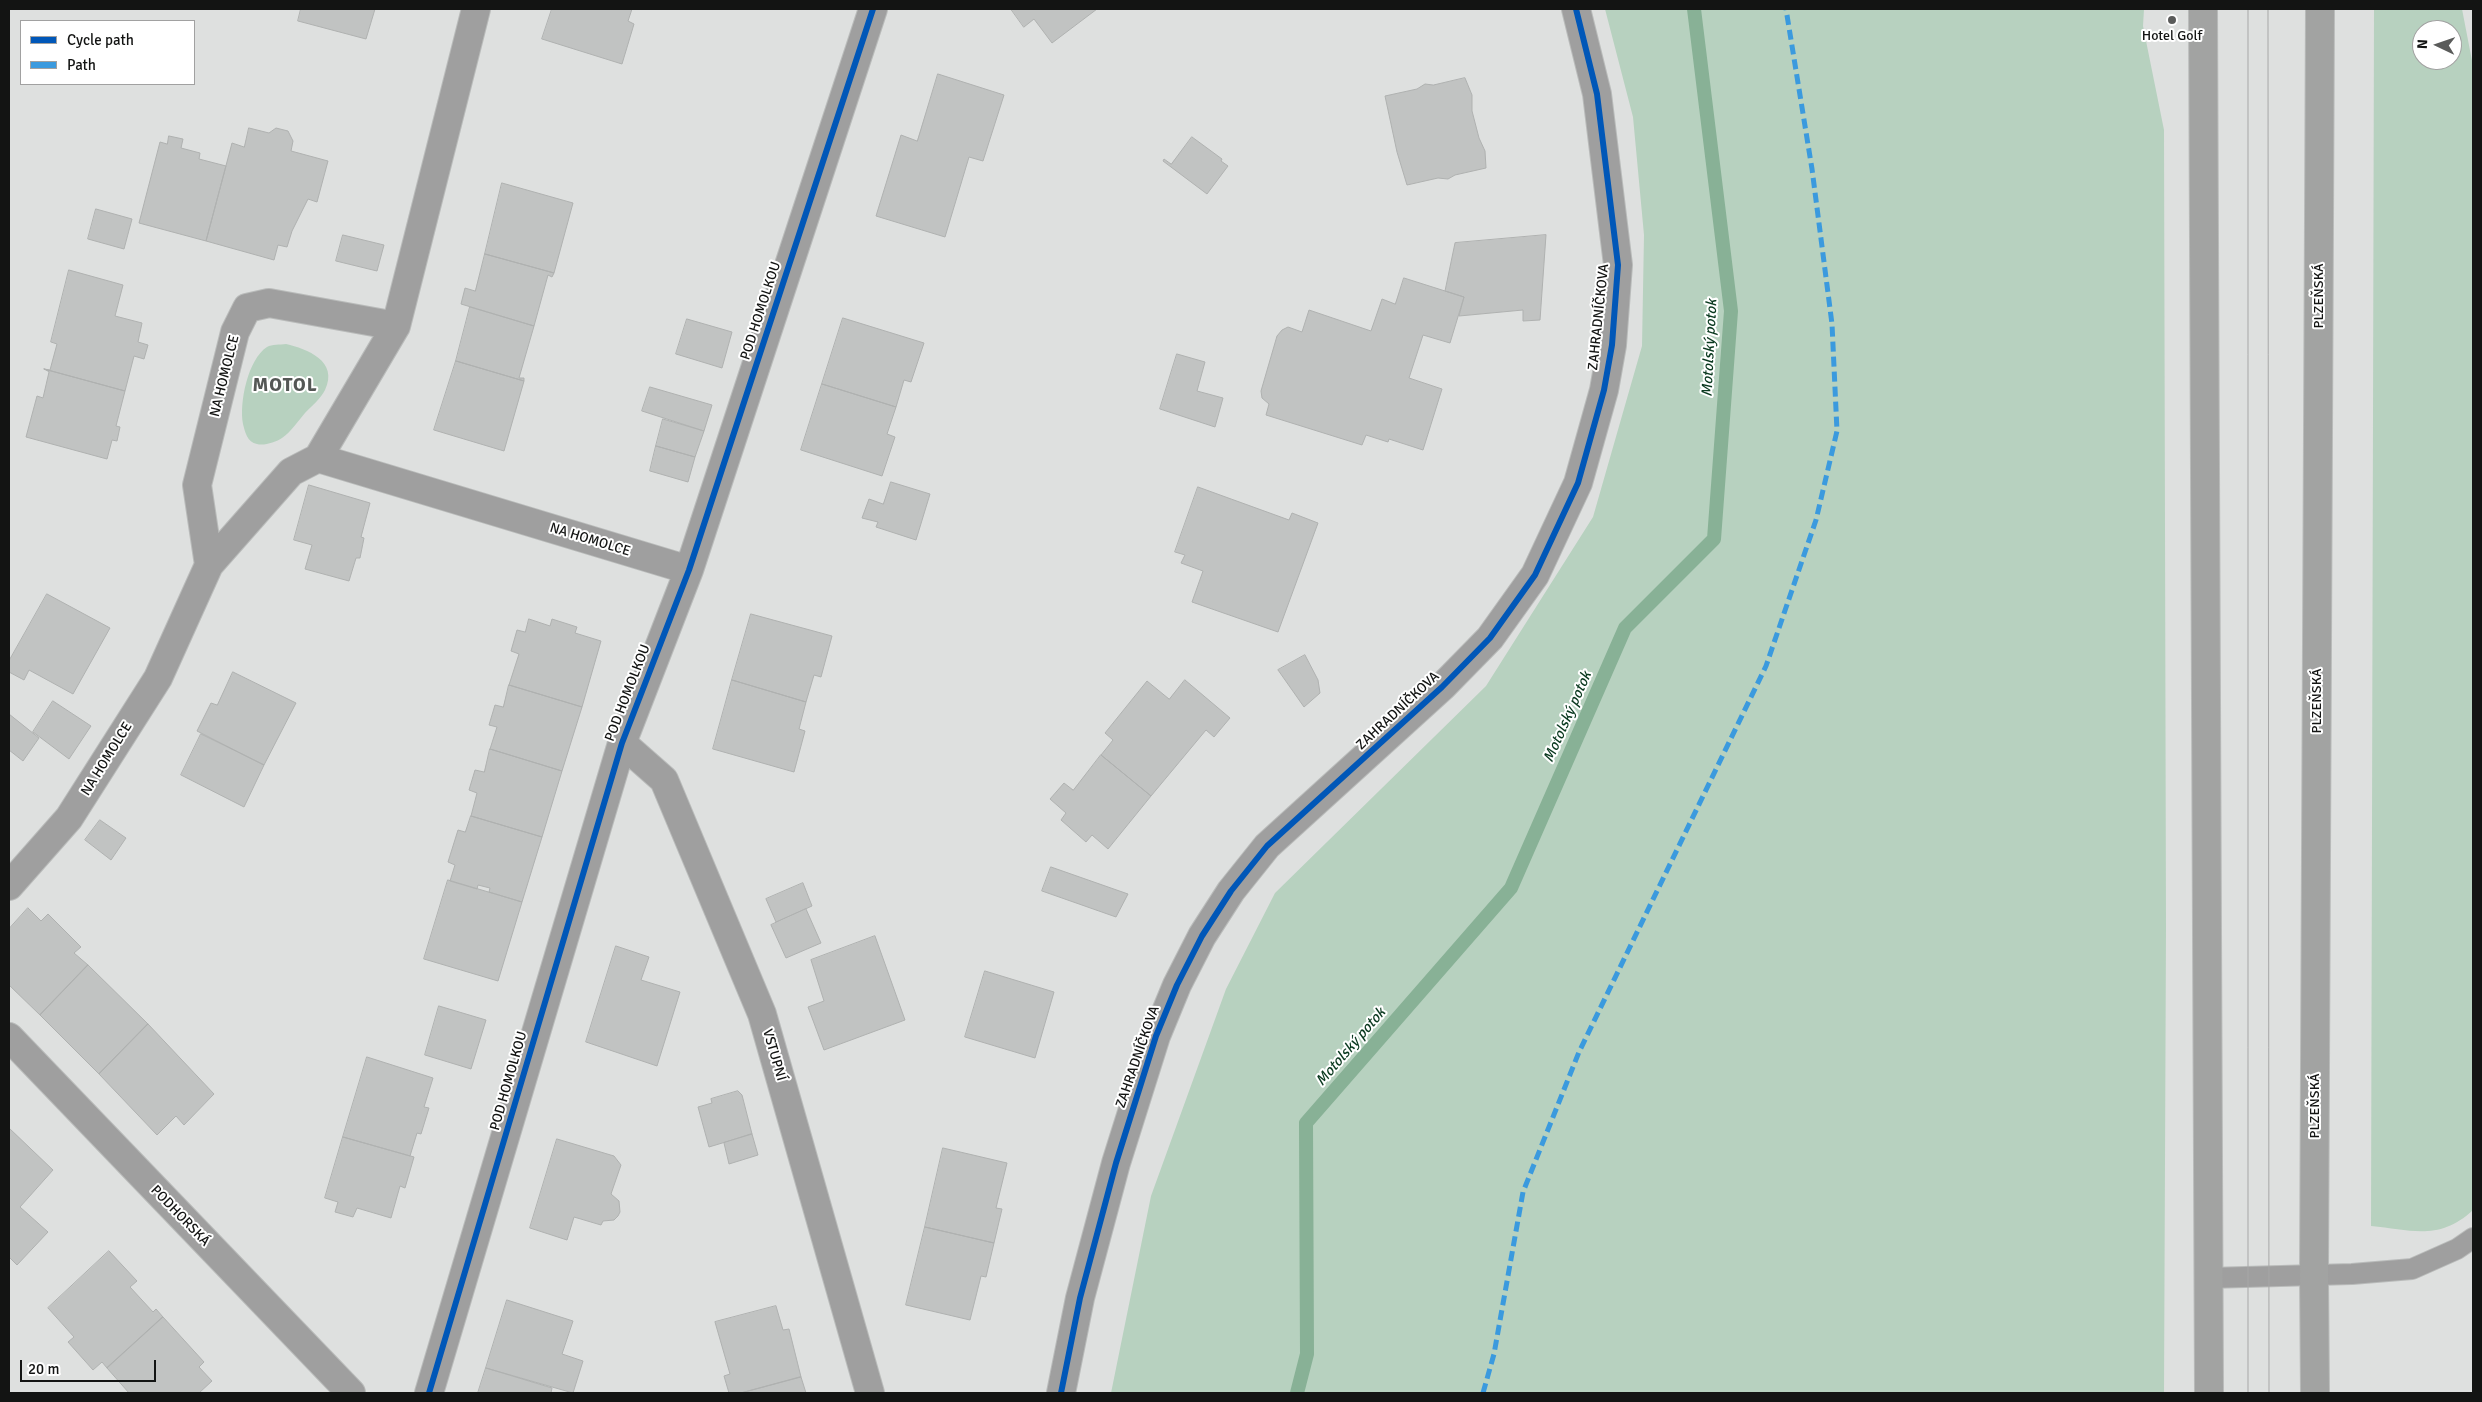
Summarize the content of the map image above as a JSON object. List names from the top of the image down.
{
  "streets": {
    "main road": ["PLZEŇSKÁ"],
    "street": [
      "POD HOMOLKOU",
      "ZAHRADNÍČKOVA",
      "NA HOMOLCE",
      "VSTUPNÍ",
      "PODHORSKÁ"
    ]
  },
  "crossings": [
    ["POD HOMOLKOU", "NA HOMOLCE"],
    ["POD HOMOLKOU", "VSTUPNÍ"]
  ],
  "districts": ["MOTOL"],
  "water": ["Motolský potok"],
  "places": ["Hotel Golf"],
  "legend": ["Cycle path", "Path"],
  "scale_bar": "20 m",
  "north": "left"
}
